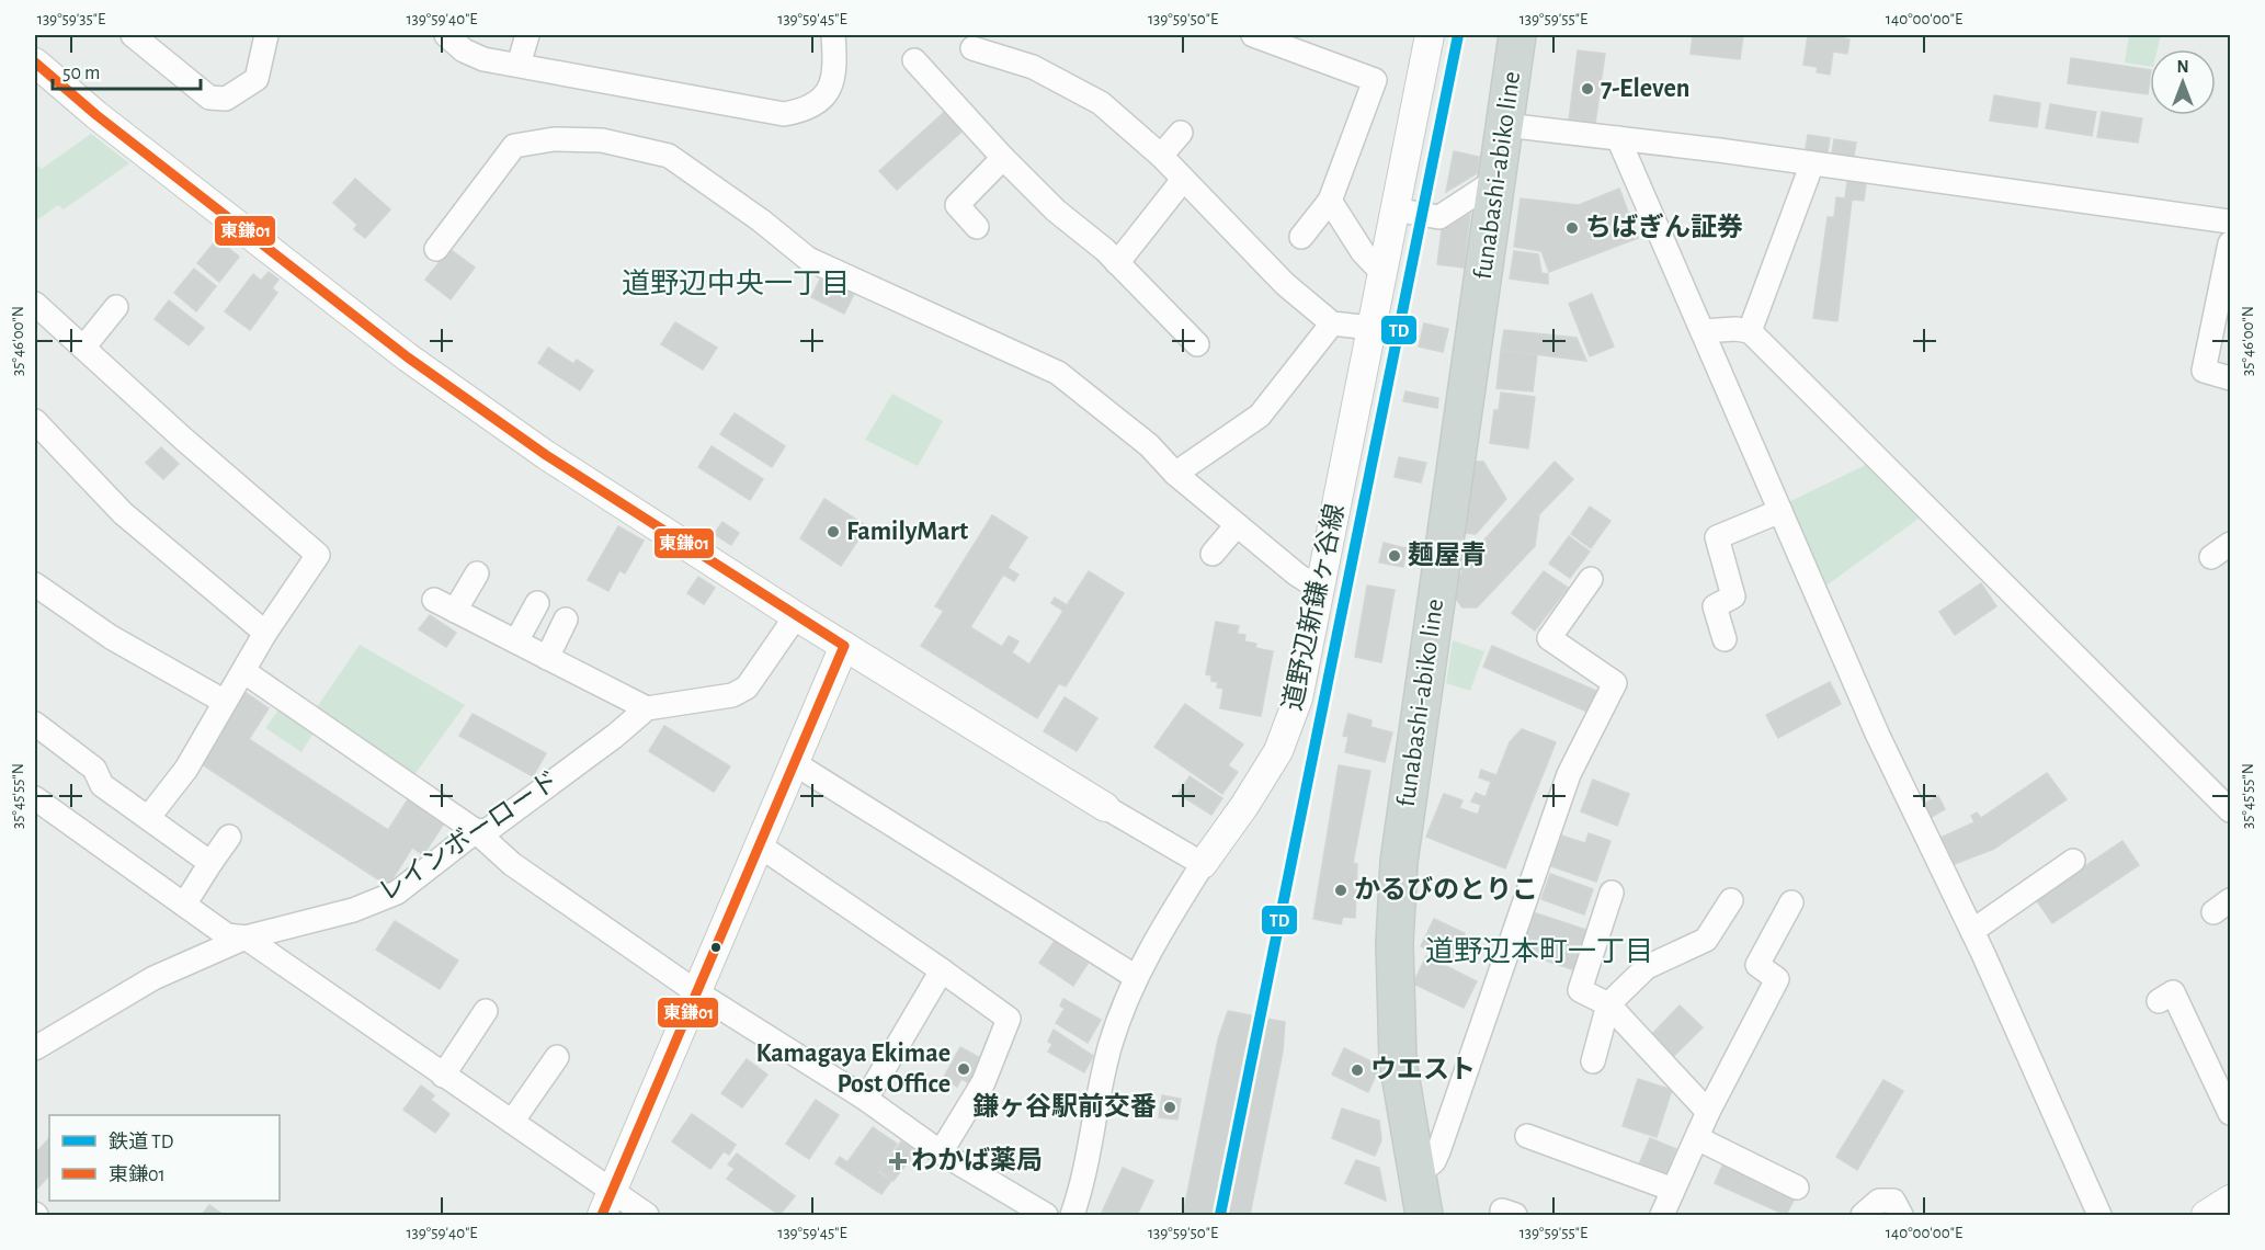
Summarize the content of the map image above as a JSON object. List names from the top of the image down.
{
  "streets": {
    "main road": ["funabashi-abiko line"],
    "street": ["道野辺新鎌ヶ谷線", "レインボーロード"]
  },
  "districts": ["道野辺中央一丁目", "道野辺本町一丁目"],
  "places": {
    "other": [
      "7-Eleven",
      "ちばぎん証券",
      "FamilyMart",
      "麺屋青",
      "かるびのとりこ",
      "Kamagaya Ekimae Post Office",
      "ウエスト",
      "鎌ヶ谷駅前交番"
    ],
    "health": ["わかば薬局"]
  },
  "lines": ["rail line TD", "transit line 東鎌01"],
  "legend": ["鉄道 TD", "東鎌01"],
  "scale_bar": "50 m",
  "north": "top",
  "coordinates": [
    "139°59'35\"E",
    "139°59'40\"E",
    "139°59'45\"E",
    "139°59'50\"E",
    "139°59'55\"E",
    "140°00'00\"E",
    "35°46'00\"N",
    "35°45'55\"N"
  ]
}
